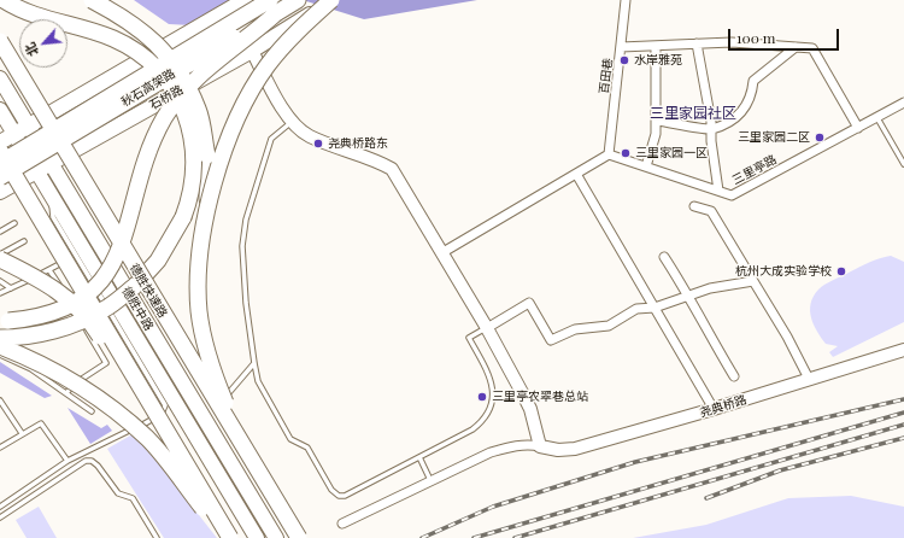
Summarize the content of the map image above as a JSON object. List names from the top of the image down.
{
  "streets": {
    "highway": ["秋石高架路", "德胜快速路"],
    "main road": ["石桥路", "德胜中路"],
    "street": ["百田巷", "三里亭路", "尧典桥路"]
  },
  "crossings": [
    ["百田巷", "三里亭路"],
    ["石桥路", "德胜中路"]
  ],
  "districts": ["三里家园社区"],
  "places": [
    "水岸雅苑",
    "三里家园二区",
    "尧典桥路东",
    "三里家园一区",
    "杭州大成实验学校",
    "三里亭农翠巷总站"
  ],
  "scale_bar": "100 m",
  "north": "bottom left"
}
